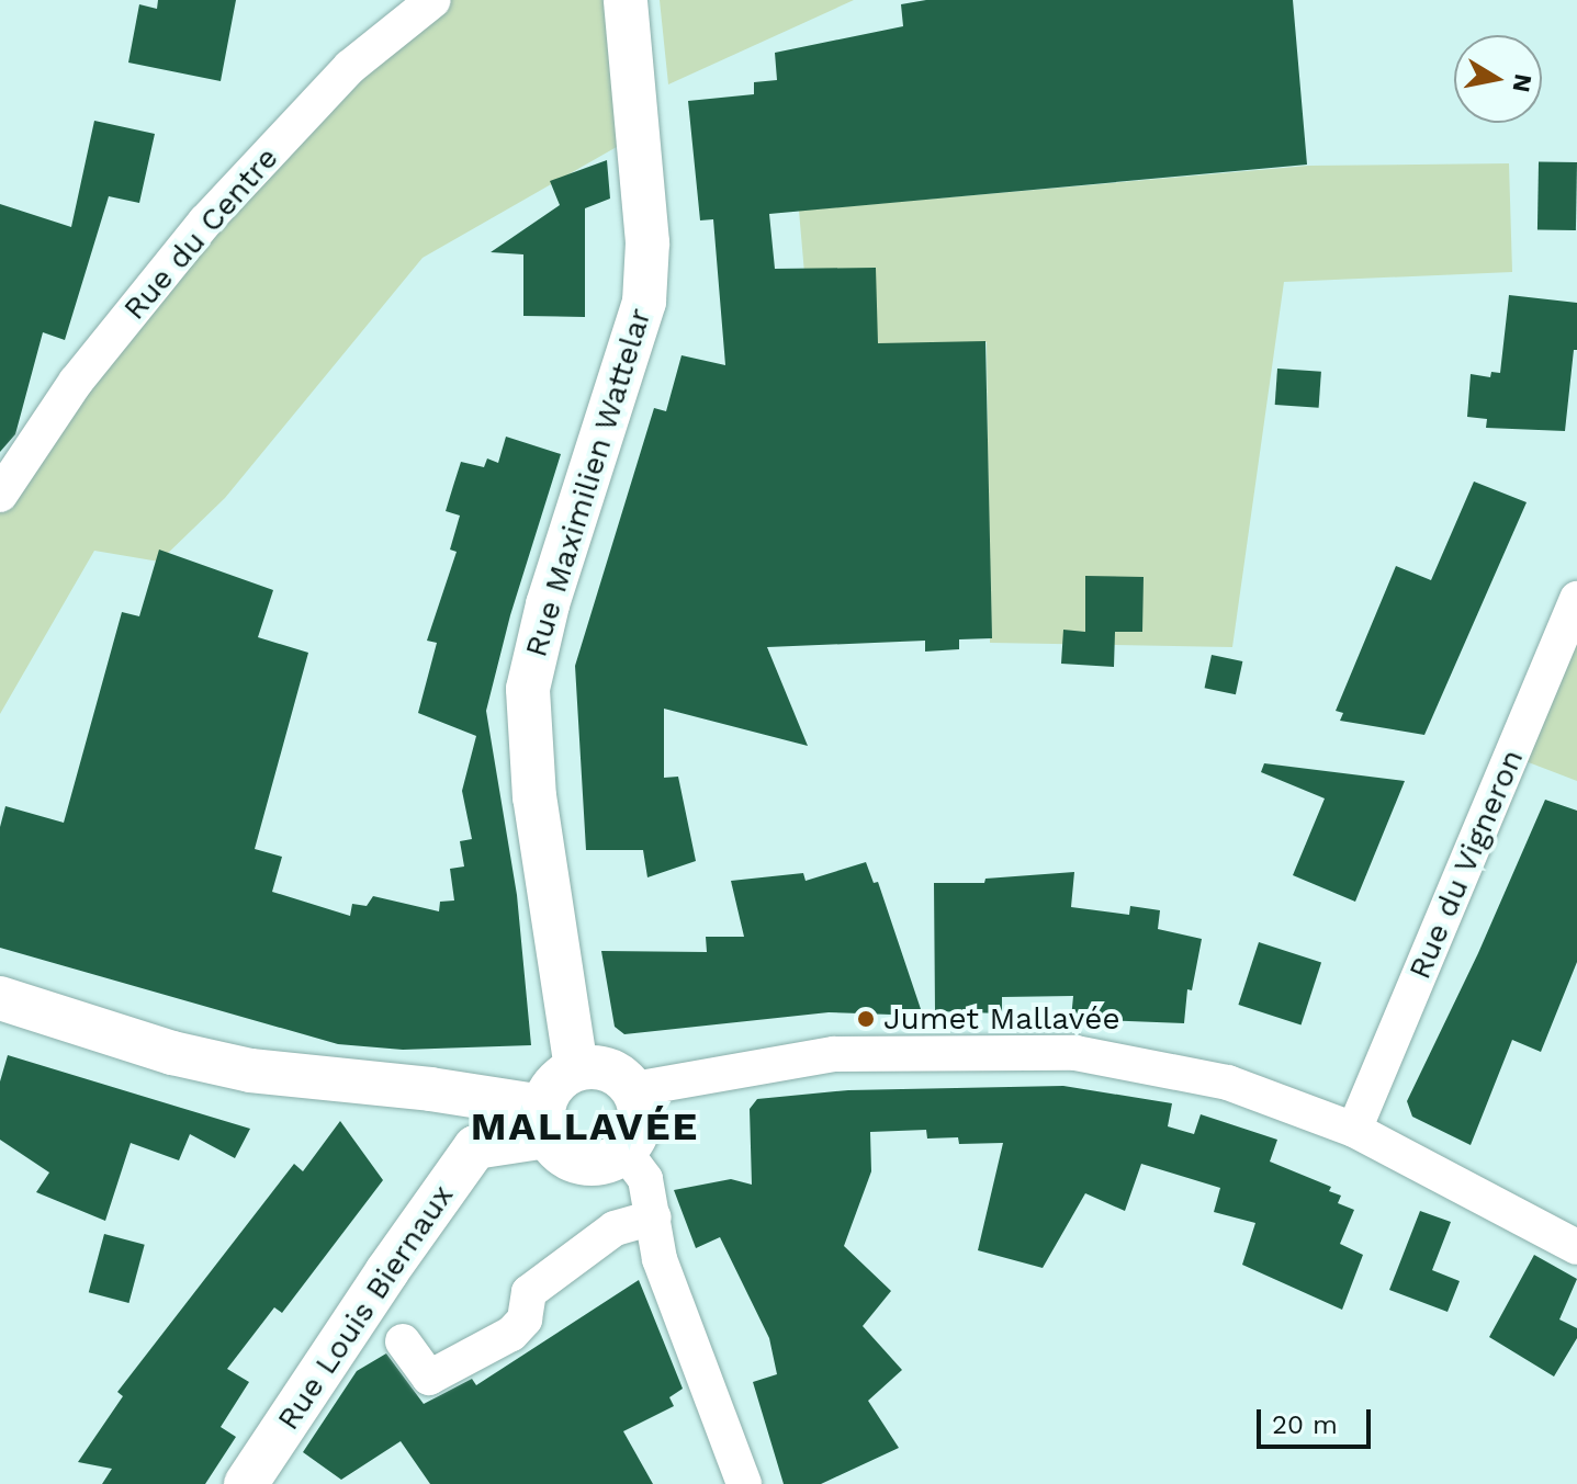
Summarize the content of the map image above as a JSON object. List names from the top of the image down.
{
  "streets": {
    "street": [
      "Rue du Centre",
      "Rue Maximilien Wattelar",
      "Rue du Vigneron",
      "Rue Louis Biernaux"
    ]
  },
  "crossings": [
    ["Rue Maximilien Wattelar", "Rue Louis Biernaux"]
  ],
  "districts": ["MALLAVÉE"],
  "places": ["Jumet Mallavée"],
  "scale_bar": "20 m",
  "north": "right"
}
